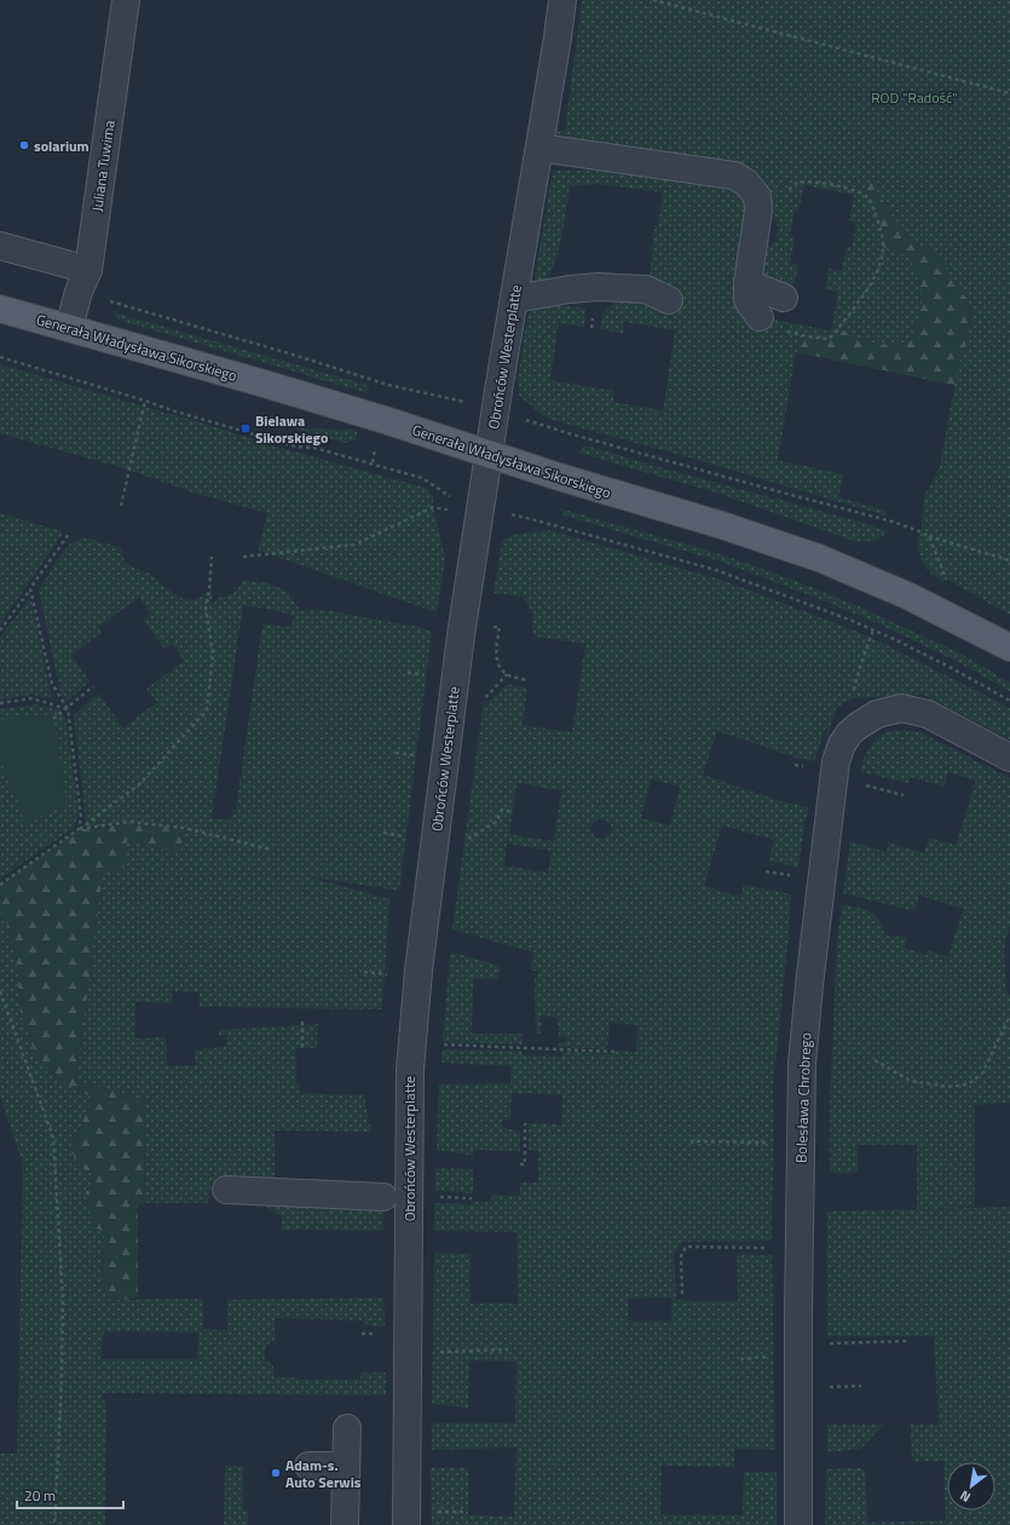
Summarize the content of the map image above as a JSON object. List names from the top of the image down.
{
  "streets": {
    "main road": ["Generała Władysława Sikorskiego"],
    "street": ["Juliana Tuwima", "Obrońców Westerplatte", "Bolesława Chrobrego"]
  },
  "crossings": [
    ["Juliana Tuwima", "Generała Władysława Sikorskiego"],
    ["Generała Władysława Sikorskiego", "Obrońców Westerplatte"]
  ],
  "parks": ["ROD \"Radość\""],
  "places": {
    "other": ["solarium", "Adam-s. Auto Serwis"],
    "transit": ["Bielawa Sikorskiego"]
  },
  "scale_bar": "20 m",
  "north": "bottom left"
}
